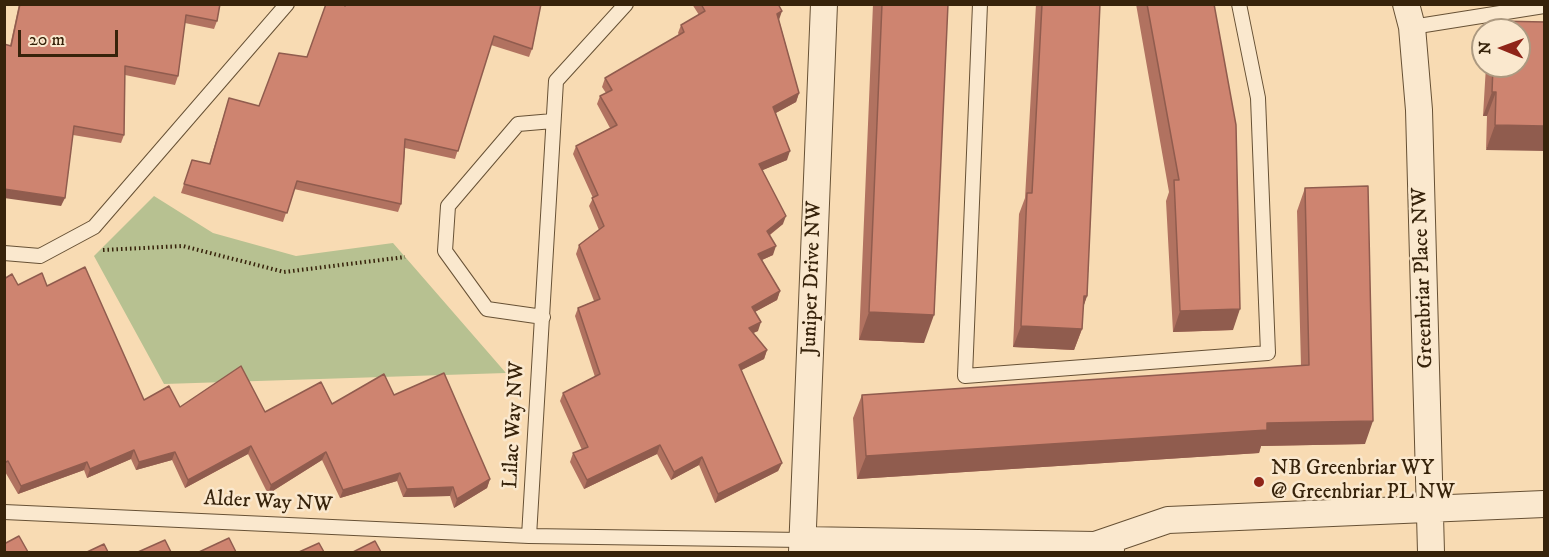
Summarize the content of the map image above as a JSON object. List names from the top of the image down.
{
  "streets": {
    "street": ["Juniper Drive NW", "Greenbriar Place NW"],
    "lane": ["Lilac Way NW", "Alder Way NW"]
  },
  "crossings": [
    ["Juniper Drive NW", "Alder Way NW"],
    ["Lilac Way NW", "Alder Way NW"]
  ],
  "places": ["NB Greenbriar WY @ Greenbriar PL NW"],
  "scale_bar": "20 m",
  "north": "left"
}
